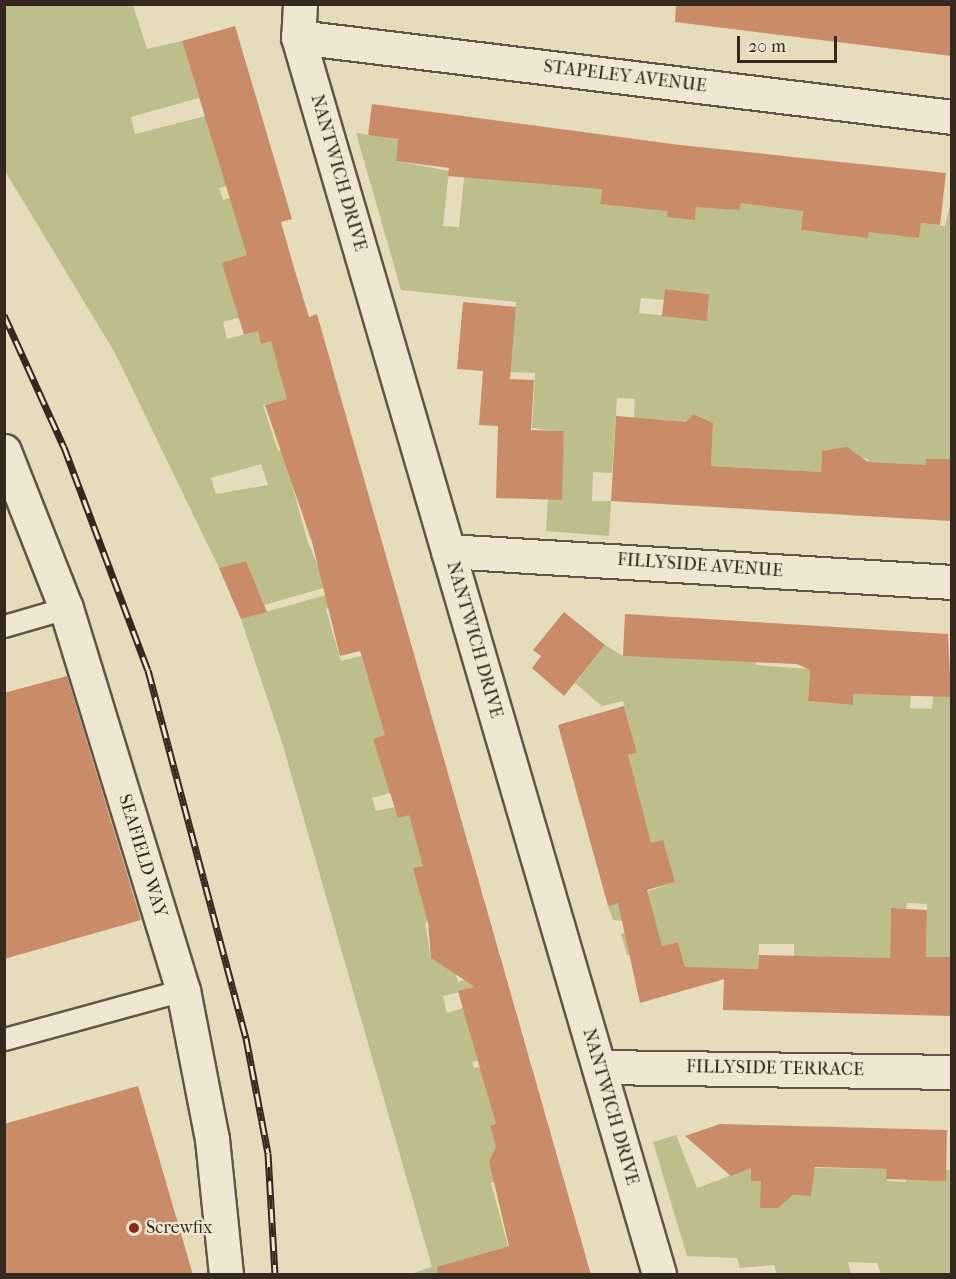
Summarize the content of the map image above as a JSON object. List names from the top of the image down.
{
  "streets": {
    "street": [
      "STAPELEY AVENUE",
      "NANTWICH DRIVE",
      "FILLYSIDE AVENUE",
      "SEAFIELD WAY",
      "FILLYSIDE TERRACE"
    ]
  },
  "crossings": [
    ["STAPELEY AVENUE", "NANTWICH DRIVE"],
    ["NANTWICH DRIVE", "FILLYSIDE AVENUE"],
    ["NANTWICH DRIVE", "FILLYSIDE TERRACE"]
  ],
  "places": ["Screwfix"],
  "scale_bar": "20 m"
}
